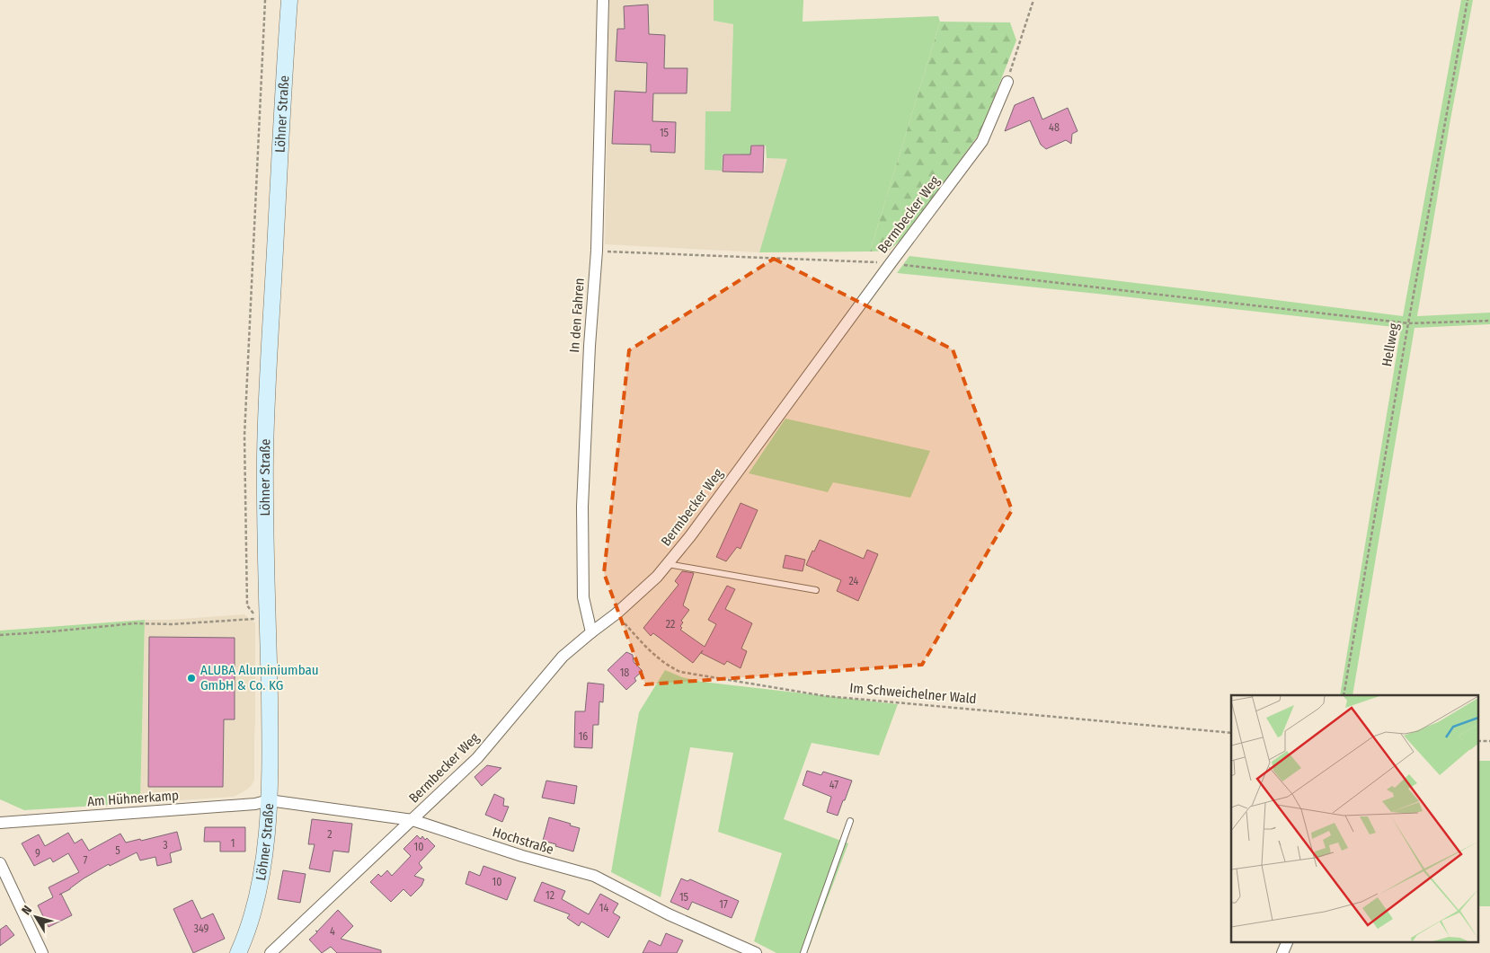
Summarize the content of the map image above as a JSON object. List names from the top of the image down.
{
  "streets": {
    "main road": ["Löhner Straße"],
    "street": [
      "Bermbecker Weg",
      "In den Fahren",
      "Am Hühnerkamp",
      "Hochstraße"
    ],
    "path": ["Hellweg", "Im Schweichelner Wald"]
  },
  "crossings": [
    ["Löhner Straße", "Am Hühnerkamp"],
    ["Löhner Straße", "Hochstraße"],
    ["Bermbecker Weg", "In den Fahren"],
    ["Bermbecker Weg", "Im Schweichelner Wald"],
    ["Bermbecker Weg", "Hochstraße"],
    ["Am Hühnerkamp", "Hochstraße"]
  ],
  "places": ["ALUBA Aluminiumbau GmbH & Co. KG"],
  "house_numbers": [
    "48",
    "15",
    "24",
    "22",
    "18",
    "16",
    "47",
    "2",
    "1",
    "3",
    "10",
    "5",
    "9",
    "7",
    "10",
    "12",
    "15",
    "17",
    "14",
    "349",
    "4"
  ],
  "north": "top left"
}
